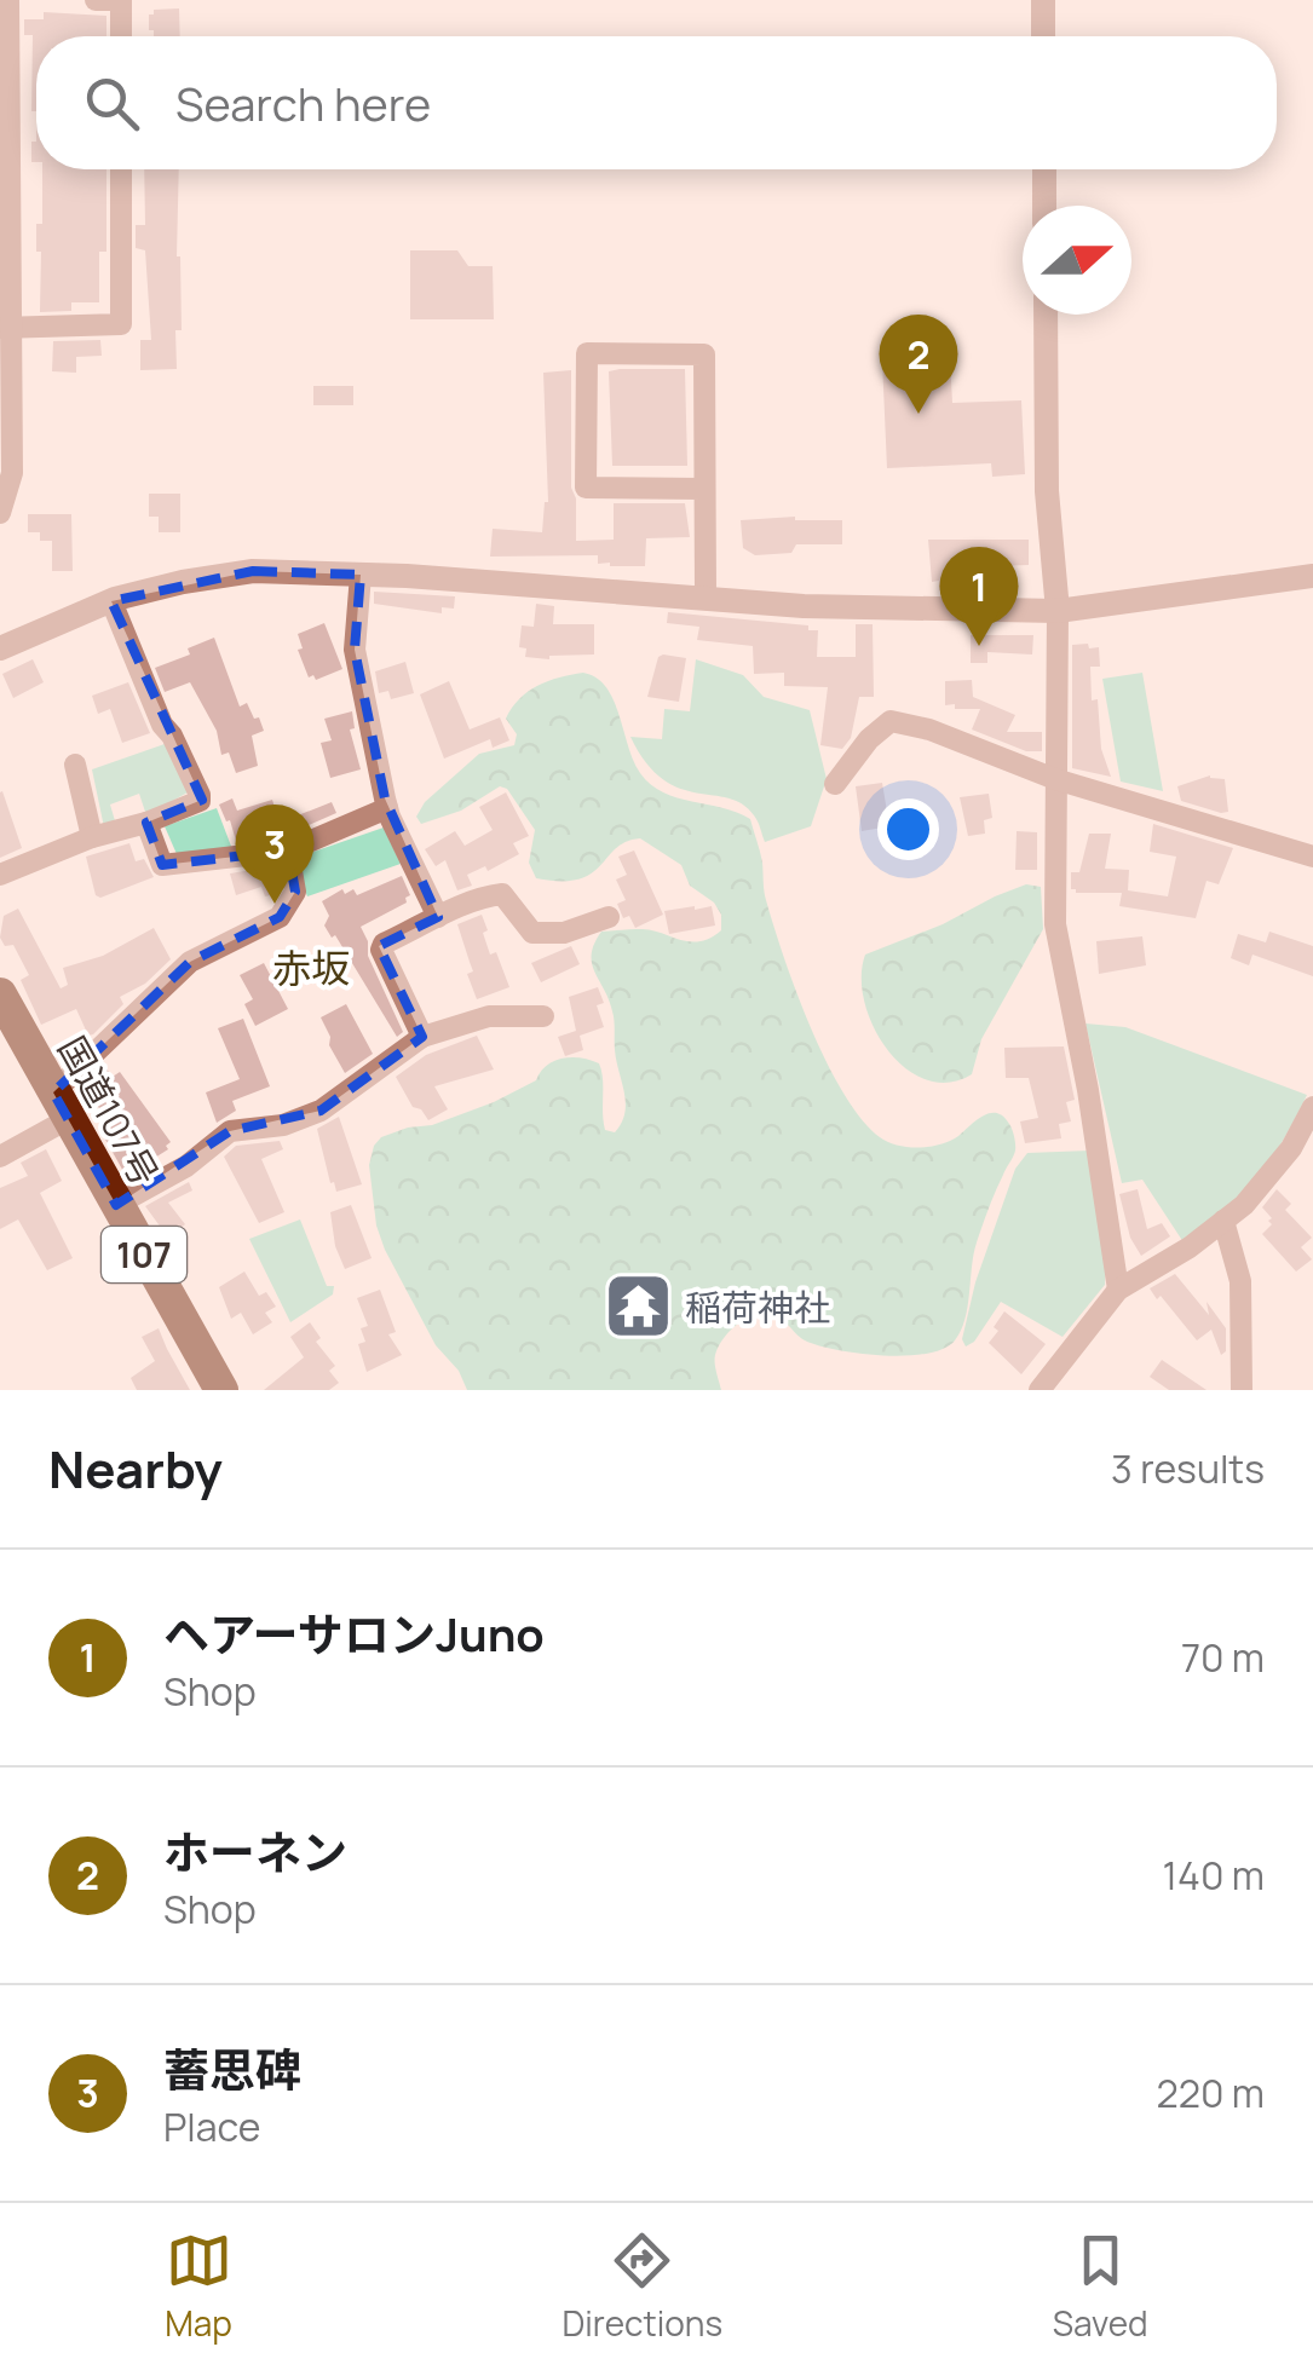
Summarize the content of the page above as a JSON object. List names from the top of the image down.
{
  "streets": {
    "highway": ["国道107号", "107"]
  },
  "districts": ["赤坂"],
  "places": {
    "temple": ["稲荷神社"]
  },
  "north": "right",
  "page": {
    "search": "Search here",
    "pins": ["2", "1", "3"],
    "heading": ["Nearby", "3 results"],
    "list": [
      {
        "mark": "1",
        "name": "ヘアーサロンJuno",
        "note": "Shop",
        "value": "70 m"
      },
      {
        "mark": "2",
        "name": "ホーネン",
        "note": "Shop",
        "value": "140 m"
      },
      {
        "mark": "3",
        "name": "蓄思碑",
        "note": "Place",
        "value": "220 m"
      }
    ],
    "nav": ["Map", "Directions", "Saved"]
  }
}
